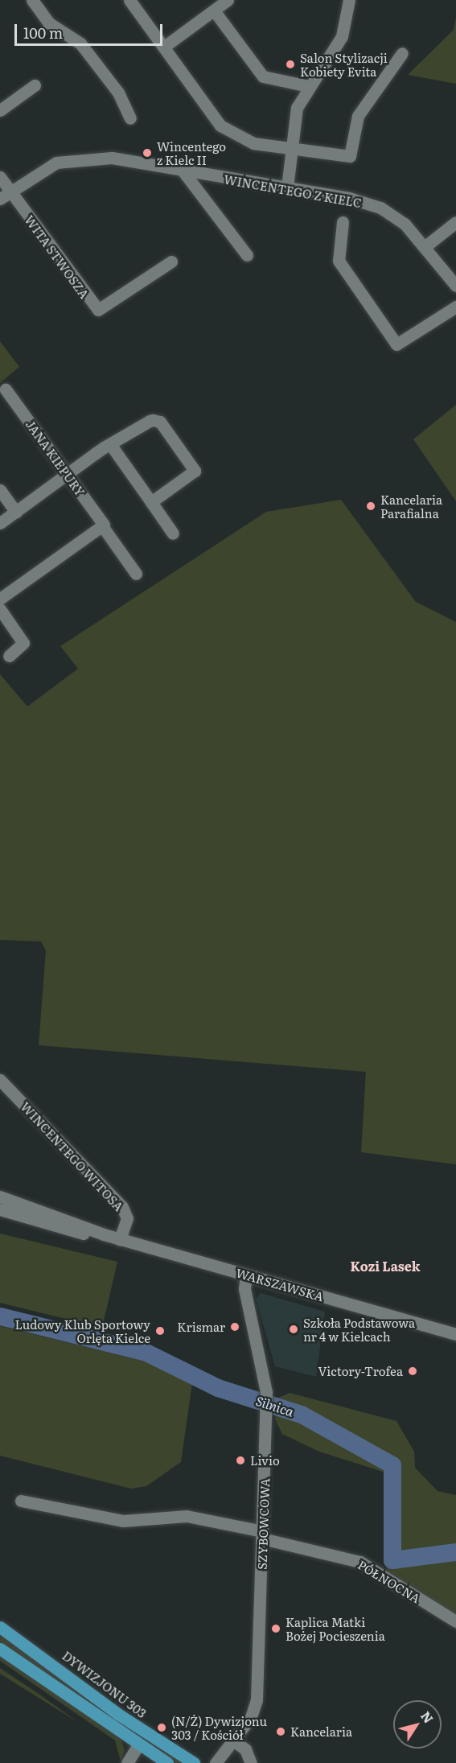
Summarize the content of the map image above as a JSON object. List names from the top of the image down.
{
  "streets": {
    "main road": ["DYWIZJONU 303"],
    "street": [
      "WINCENTEGO Z KIELC",
      "WITA STWOSZA",
      "JANA KIEPURY",
      "WINCENTEGO WITOSA",
      "WARSZAWSKA",
      "SZYBOWCOWA",
      "PÓŁNOCNA"
    ]
  },
  "crossings": [
    ["WINCENTEGO Z KIELC", "WITA STWOSZA"],
    ["WINCENTEGO WITOSA", "WARSZAWSKA"],
    ["WARSZAWSKA", "SZYBOWCOWA"],
    ["SZYBOWCOWA", "PÓŁNOCNA"]
  ],
  "districts": ["Kozi Lasek"],
  "water": ["Silnica"],
  "places": [
    "Salon Stylizacji Kobiety Evita",
    "Wincentego z Kielc II",
    "Kancelaria Parafialna",
    "Krismar",
    "Szkoła Podstawowa nr 4 w Kielcach",
    "Ludowy Klub Sportowy Orlęta Kielce",
    "Victory-Trofea",
    "Livio",
    "Kaplica Matki Bożej Pocieszenia",
    "(N/Ż) Dywizjonu 303 / Kościół",
    "Kancelaria"
  ],
  "scale_bar": "100 m",
  "north": "top right"
}
